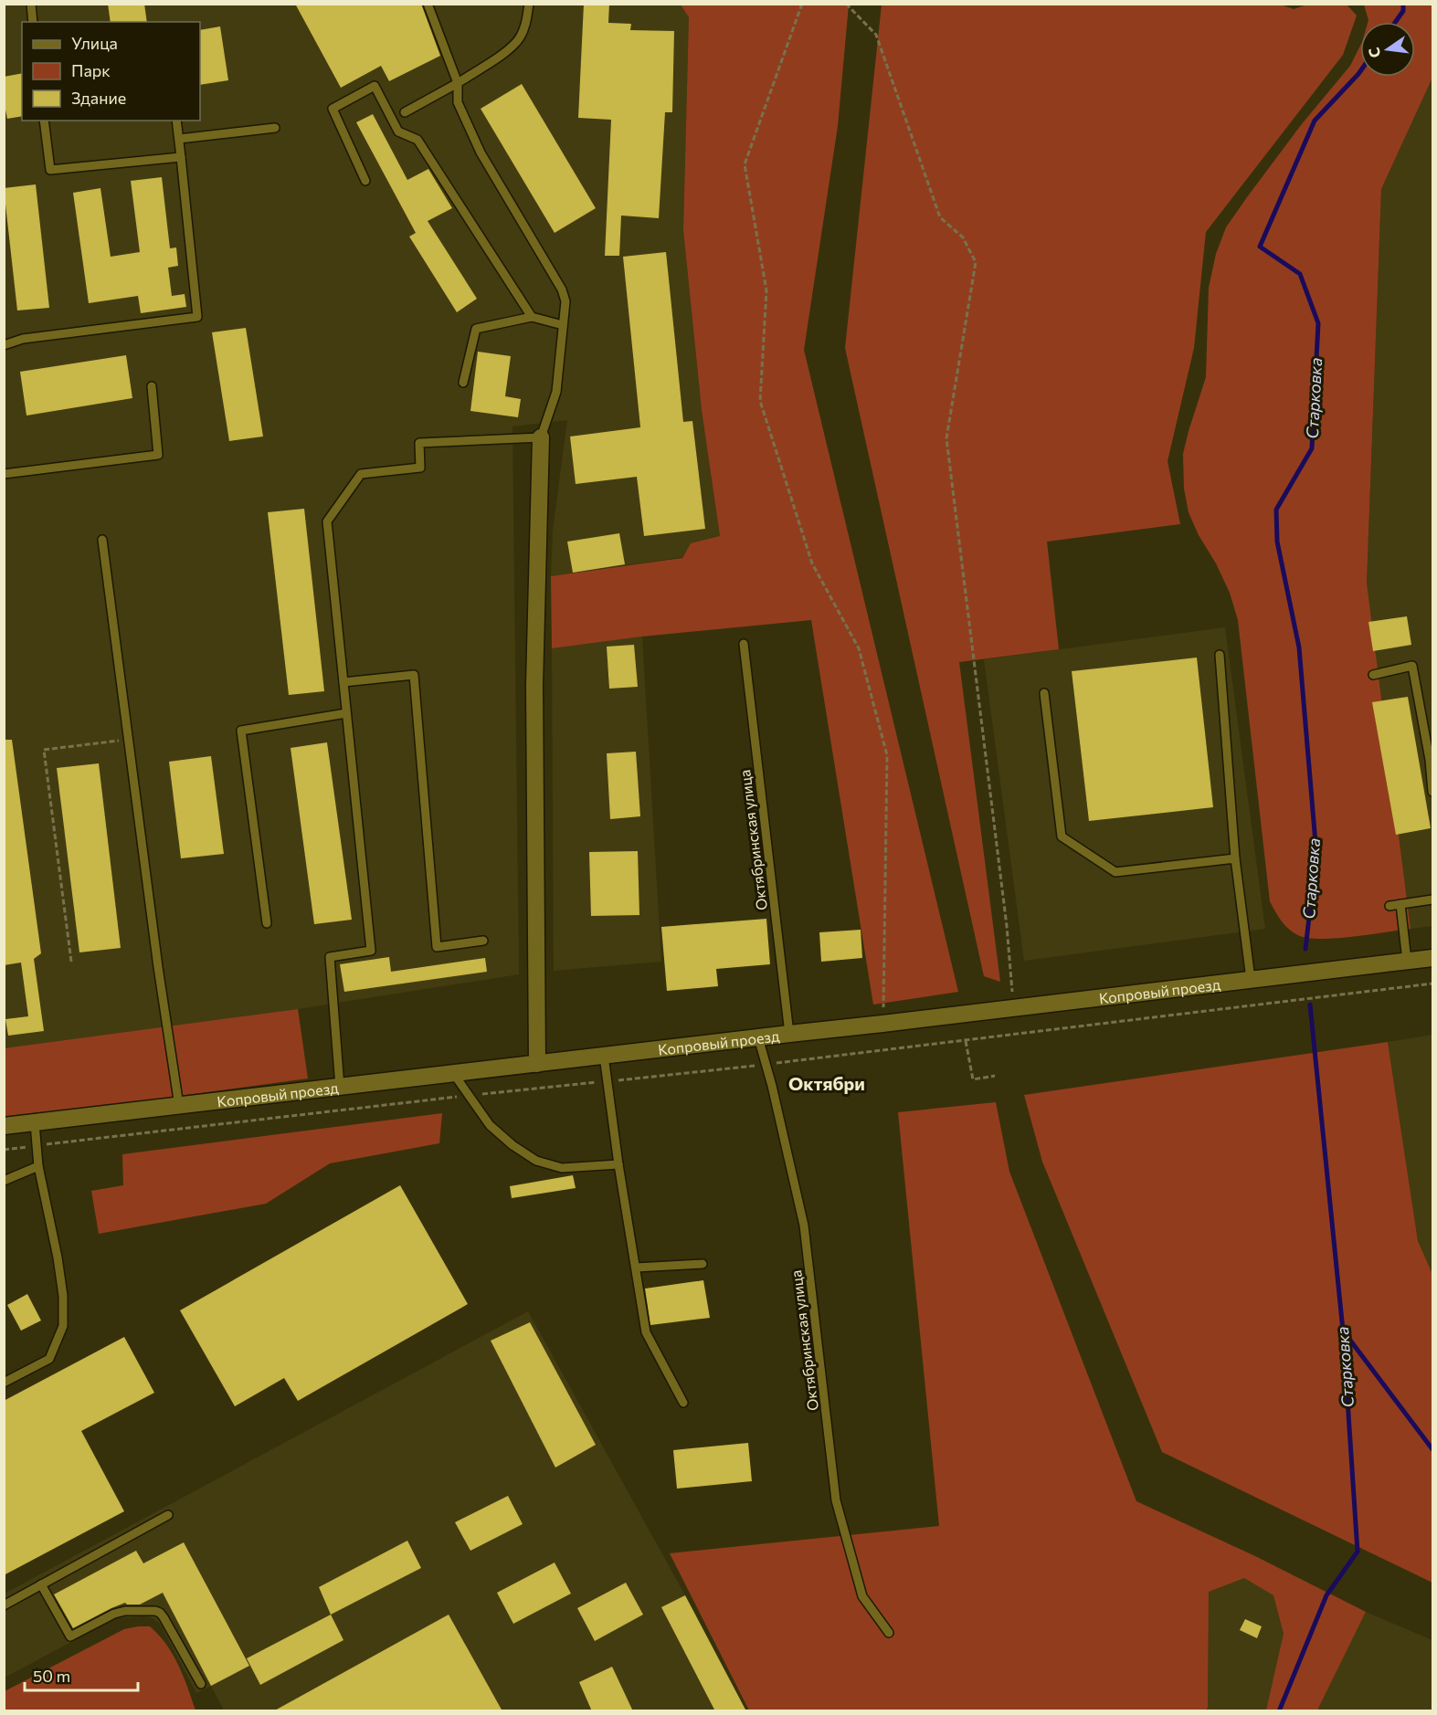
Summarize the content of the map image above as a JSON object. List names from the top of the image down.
{
  "streets": {
    "main road": ["Копровый проезд"],
    "lane": ["Октябринская улица"]
  },
  "crossings": [
    ["Октябринская улица", "Копровый проезд"]
  ],
  "districts": ["Октябри"],
  "water": ["Старковка"],
  "legend": ["Улица", "Парк", "Здание"],
  "scale_bar": "50 m",
  "north": "left"
}
